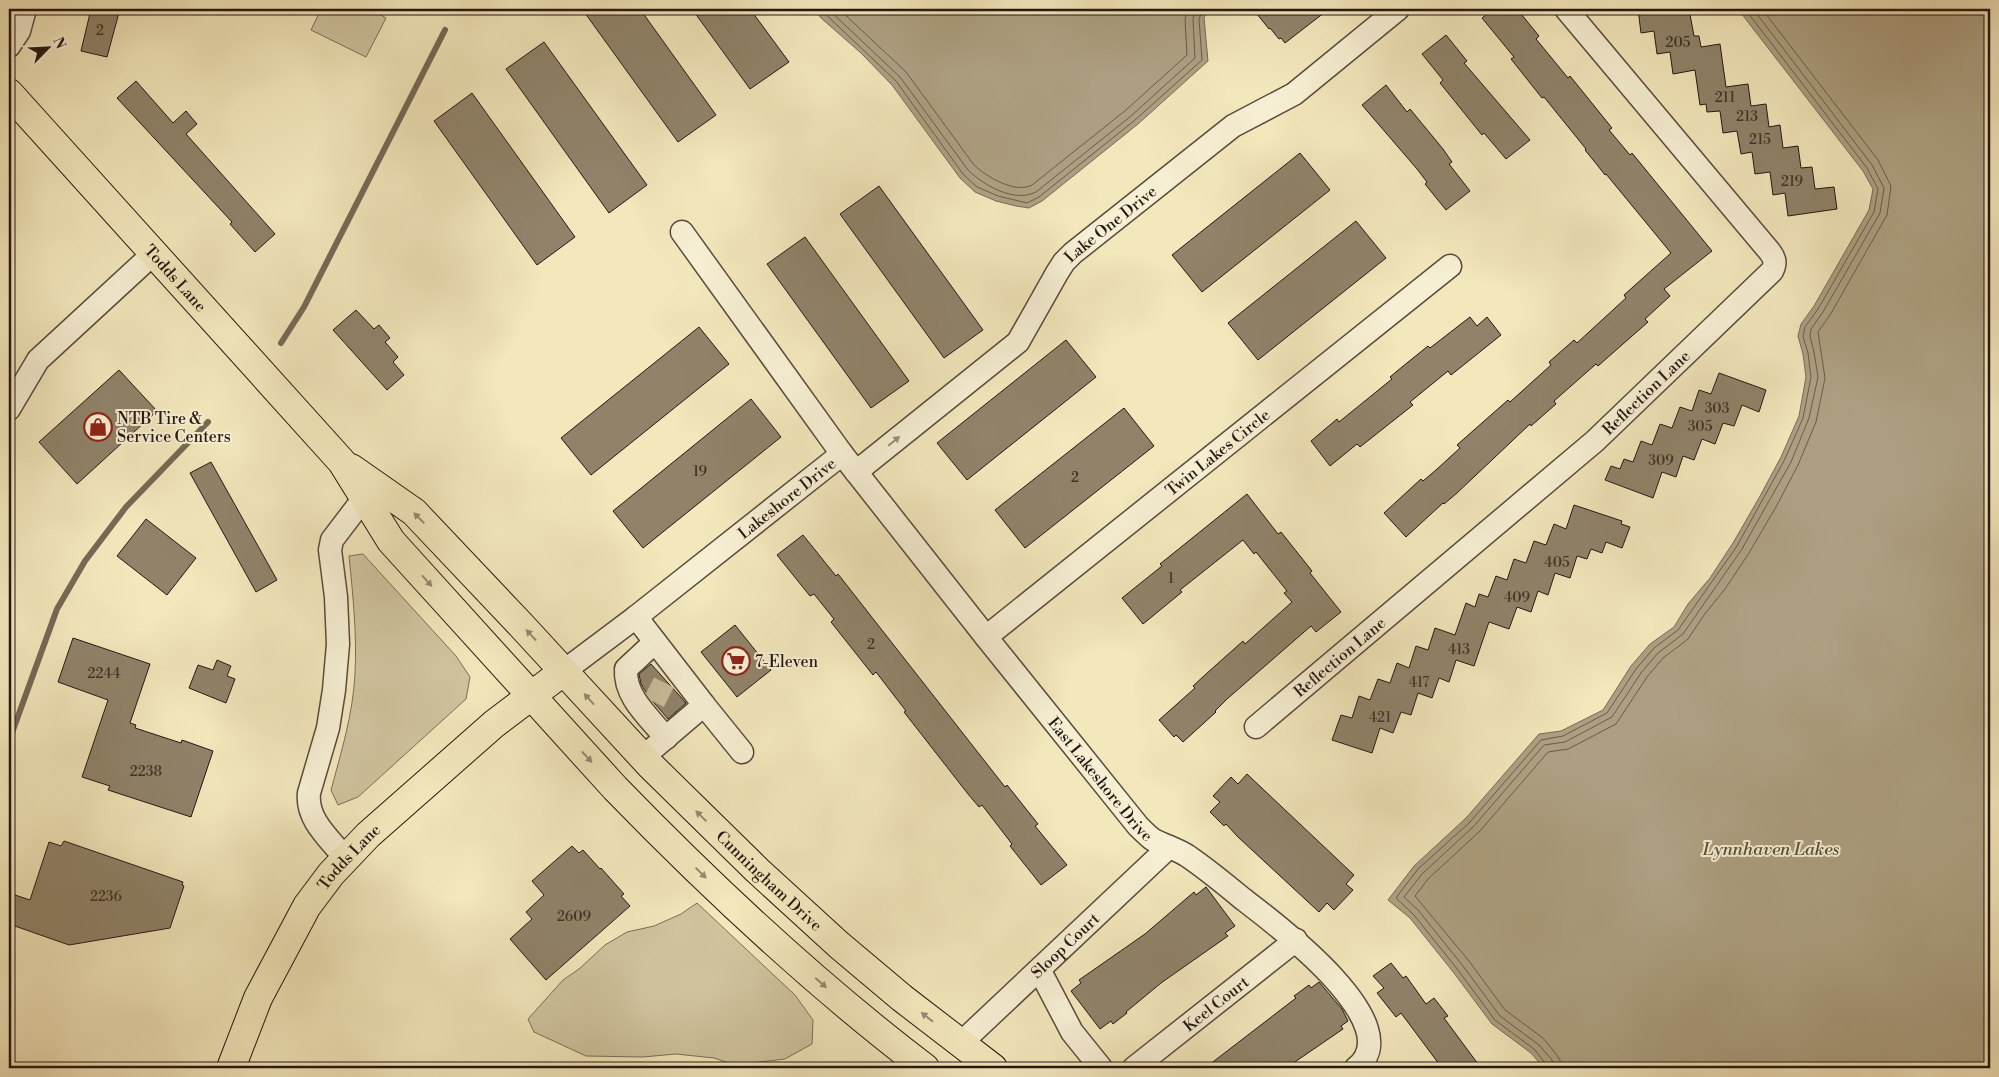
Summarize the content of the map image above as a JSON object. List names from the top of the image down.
{
  "streets": {
    "main road": ["Todds Lane", "Cunningham Drive"],
    "street": [
      "Lake One Drive",
      "Reflection Lane",
      "Twin Lakes Circle",
      "Lakeshore Drive",
      "East Lakeshore Drive",
      "Sloop Court",
      "Keel Court"
    ]
  },
  "crossings": [
    ["Lake One Drive", "East Lakeshore Drive"],
    ["Todds Lane", "Lakeshore Drive"],
    ["Todds Lane", "Cunningham Drive"],
    ["Twin Lakes Circle", "East Lakeshore Drive"],
    ["Lakeshore Drive", "East Lakeshore Drive"],
    ["Lakeshore Drive", "Cunningham Drive"],
    ["East Lakeshore Drive", "Sloop Court"],
    ["East Lakeshore Drive", "Keel Court"],
    ["Cunningham Drive", "Sloop Court"]
  ],
  "one_way": ["Lake One Drive"],
  "water": ["Lynnhaven Lakes"],
  "places": {
    "shop": ["NTB Tire & Service Centers"],
    "supermarket": ["7-Eleven"]
  },
  "house_numbers": [
    "2",
    "205",
    "211",
    "213",
    "215",
    "219",
    "303",
    "305",
    "309",
    "19",
    "2",
    "405",
    "1",
    "409",
    "2",
    "413",
    "2244",
    "417",
    "421",
    "2238",
    "2236",
    "2609"
  ],
  "north": "top right"
}
